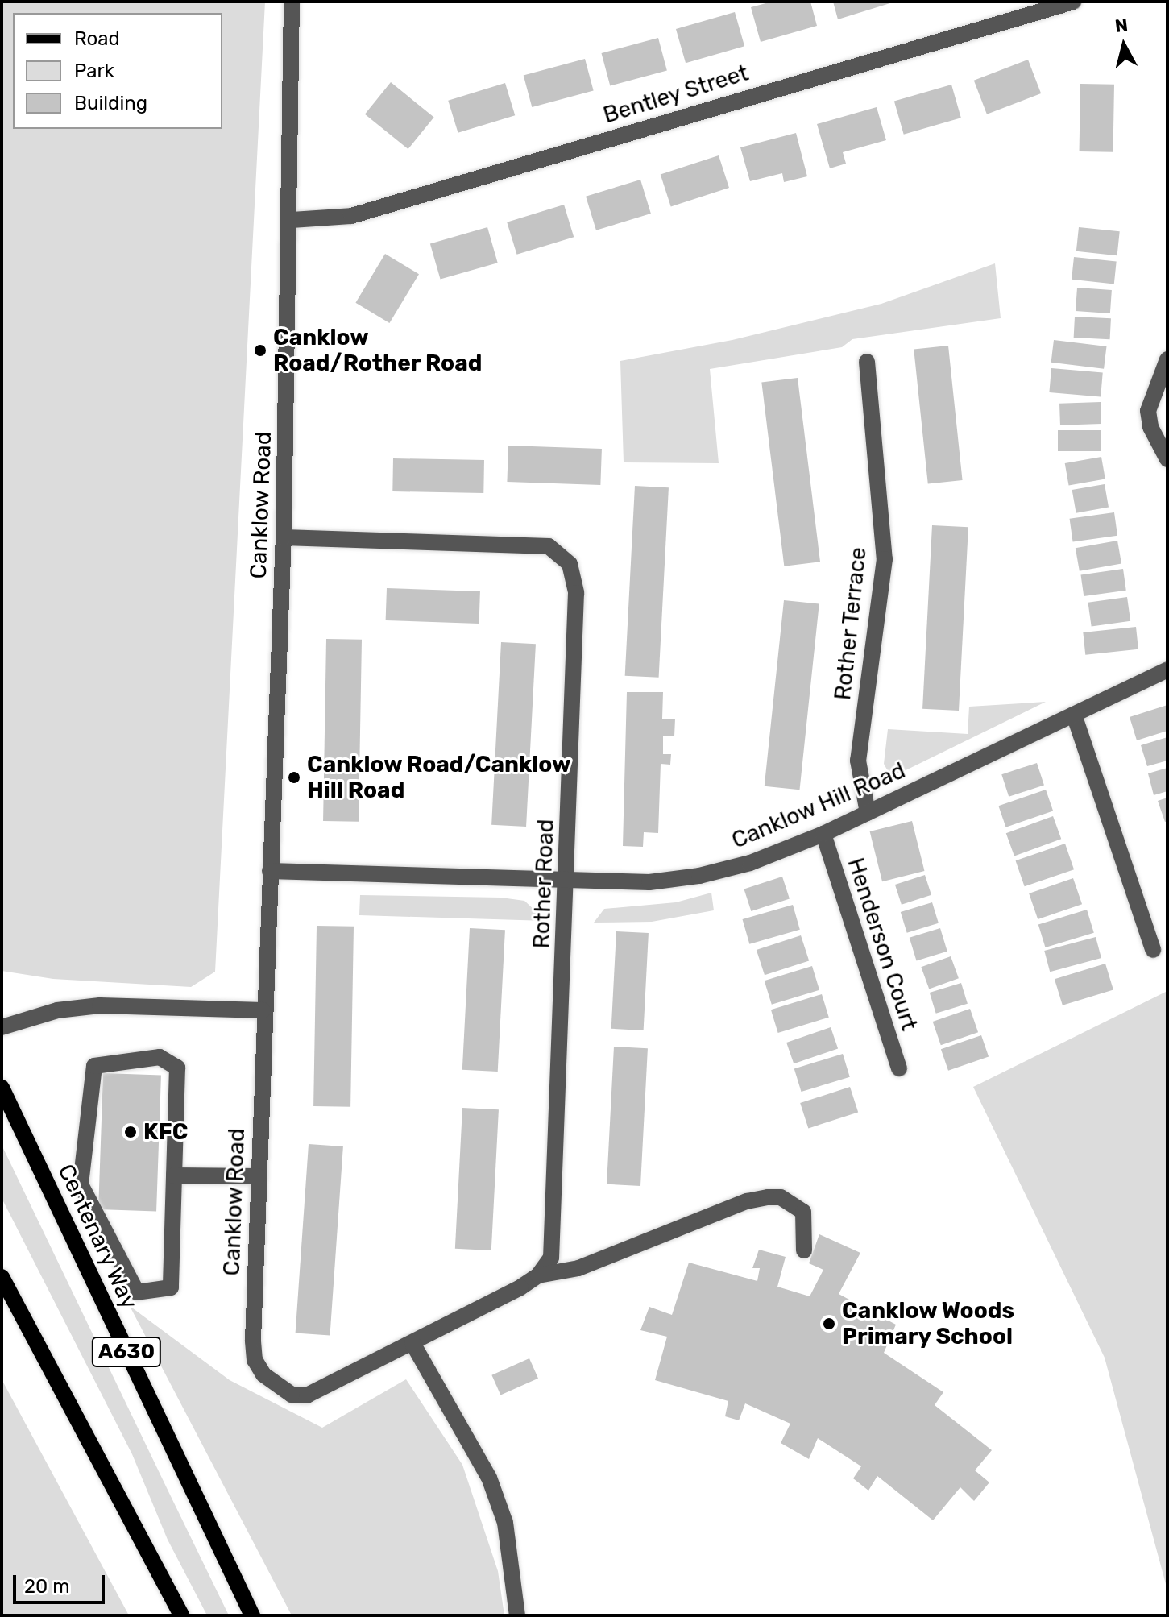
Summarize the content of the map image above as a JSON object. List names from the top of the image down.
{
  "streets": {
    "main road": ["Centenary Way", "A630"],
    "street": [
      "Bentley Street",
      "Canklow Road",
      "Rother Terrace",
      "Canklow Hill Road",
      "Rother Road",
      "Henderson Court"
    ]
  },
  "crossings": [
    ["Bentley Street", "Canklow Road"],
    ["Canklow Road", "Canklow Hill Road"],
    ["Canklow Road", "Rother Road"],
    ["Rother Terrace", "Canklow Hill Road"],
    ["Canklow Hill Road", "Rother Road"],
    ["Canklow Hill Road", "Henderson Court"]
  ],
  "places": [
    "Canklow Road/Rother Road",
    "Canklow Road/Canklow Hill Road",
    "KFC",
    "Canklow Woods Primary School"
  ],
  "legend": ["Road", "Park", "Building"],
  "scale_bar": "20 m",
  "north": "top"
}
